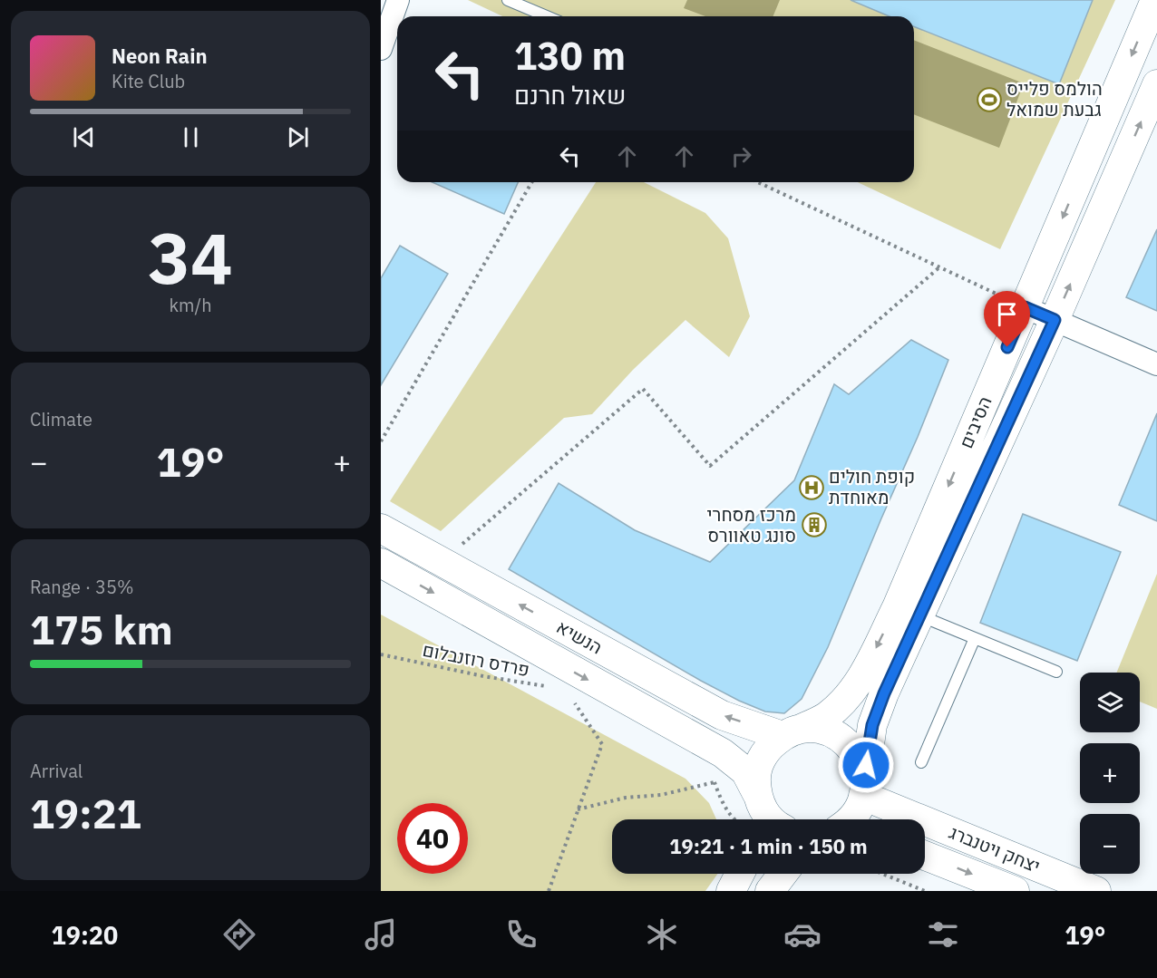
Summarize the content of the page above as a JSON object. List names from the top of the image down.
{
  "streets": {
    "street": ["הסיבים", "הנשיא", "יצחק ויטנברג"],
    "path": ["פרדס רוזנבלום"]
  },
  "crossings": [
    ["הסיבים", "הנשיא"],
    ["הסיבים", "יצחק ויטנברג"],
    ["הנשיא", "יצחק ויטנברג"]
  ],
  "places": {
    "sports": ["הולמס פלייס גבעת שמואל"],
    "hospital": ["קופת חולים מאוחדת"],
    "building": ["מרכז מסחרי סונג טאוורס"]
  },
  "page": {
    "turn": ["130 m", "שאול חרנם"],
    "song": ["Neon Rain", "Kite Club"],
    "tile": [
      ["34", "km/h"],
      "Climate",
      ["Range · 35%", "175 km"],
      ["Arrival", "19:21"]
    ],
    "heat": ["−", "19°", "+"],
    "map_buttons": ["+", "−"],
    "limit": "40",
    "trip": "19:21 · 1 min · 150 m",
    "tabs": ["19:20", "19°"]
  }
}
